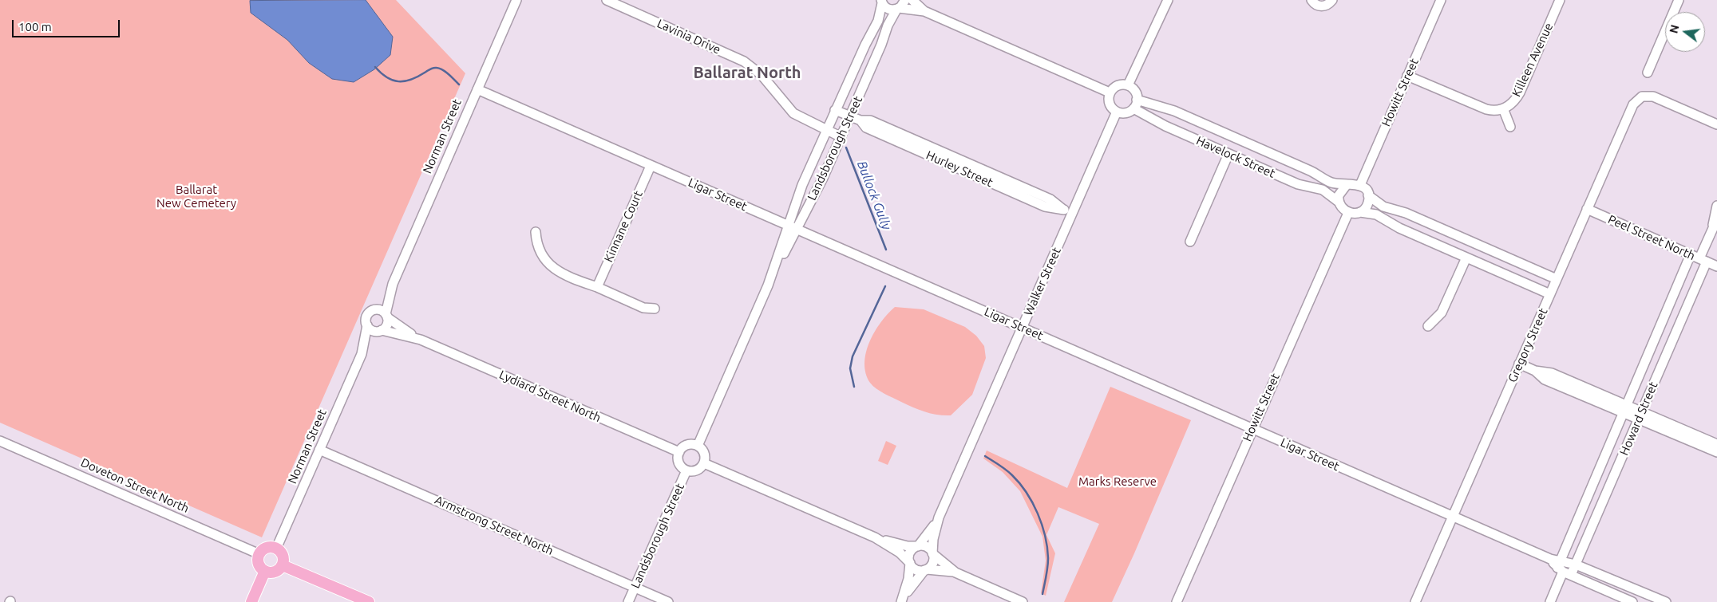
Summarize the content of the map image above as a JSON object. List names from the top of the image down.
{
  "streets": {
    "street": [
      "Lavinia Drive",
      "Killeen Avenue",
      "Howitt Street",
      "Norman Street",
      "Landsborough Street",
      "Havelock Street",
      "Hurley Street",
      "Ligar Street",
      "Kinnane Court",
      "Peel Street North",
      "Walker Street",
      "Gregory Street",
      "Lydiard Street North",
      "Howard Street",
      "Doveton Street North",
      "Armstrong Street North"
    ]
  },
  "crossings": [
    ["Lavinia Drive", "Landsborough Street"],
    ["Killeen Avenue", "Howitt Street"],
    ["Howitt Street", "Havelock Street"],
    ["Howitt Street", "Ligar Street"],
    ["Norman Street", "Ligar Street"],
    ["Norman Street", "Lydiard Street North"],
    ["Norman Street", "Doveton Street North"],
    ["Norman Street", "Armstrong Street North"],
    ["Landsborough Street", "Hurley Street"],
    ["Landsborough Street", "Ligar Street"],
    ["Landsborough Street", "Lydiard Street North"],
    ["Landsborough Street", "Armstrong Street North"],
    ["Havelock Street", "Walker Street"],
    ["Hurley Street", "Walker Street"],
    ["Ligar Street", "Kinnane Court"],
    ["Ligar Street", "Walker Street"],
    ["Ligar Street", "Gregory Street"],
    ["Ligar Street", "Howard Street"],
    ["Peel Street North", "Gregory Street"],
    ["Peel Street North", "Howard Street"]
  ],
  "districts": ["Ballarat North"],
  "water": ["Bullock Gully"],
  "parks": ["Ballarat New Cemetery", "Marks Reserve"],
  "scale_bar": "100 m",
  "north": "left"
}
